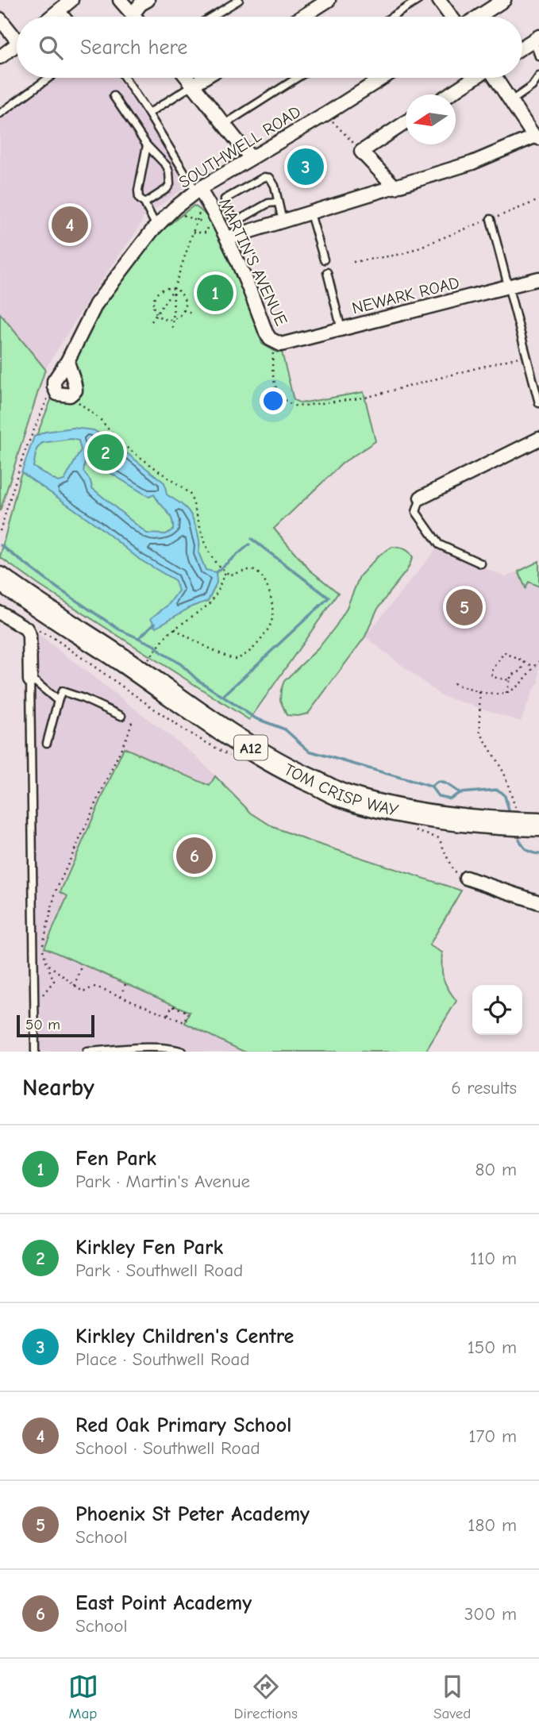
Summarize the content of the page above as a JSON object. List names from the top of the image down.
{
  "streets": {
    "highway": ["A12", "TOM CRISP WAY"],
    "street": ["SOUTHWELL ROAD", "MARTIN'S AVENUE", "NEWARK ROAD"]
  },
  "crossings": [
    ["SOUTHWELL ROAD", "MARTIN'S AVENUE"],
    ["MARTIN'S AVENUE", "NEWARK ROAD"]
  ],
  "scale_bar": "50 m",
  "north": "left",
  "page": {
    "search": "Search here",
    "pins": [
      "3",
      "4",
      "1",
      "2",
      "5",
      "6"
    ],
    "scale": "50 m",
    "heading": ["Nearby", "6 results"],
    "list": [
      {
        "mark": "1",
        "name": "Fen Park",
        "note": "Park · Martin's Avenue",
        "value": "80 m"
      },
      {
        "mark": "2",
        "name": "Kirkley Fen Park",
        "note": "Park · Southwell Road",
        "value": "110 m"
      },
      {
        "mark": "3",
        "name": "Kirkley Children's Centre",
        "note": "Place · Southwell Road",
        "value": "150 m"
      },
      {
        "mark": "4",
        "name": "Red Oak Primary School",
        "note": "School · Southwell Road",
        "value": "170 m"
      },
      {
        "mark": "5",
        "name": "Phoenix St Peter Academy",
        "note": "School",
        "value": "180 m"
      },
      {
        "mark": "6",
        "name": "East Point Academy",
        "note": "School",
        "value": "300 m"
      }
    ],
    "nav": ["Map", "Directions", "Saved"]
  }
}
